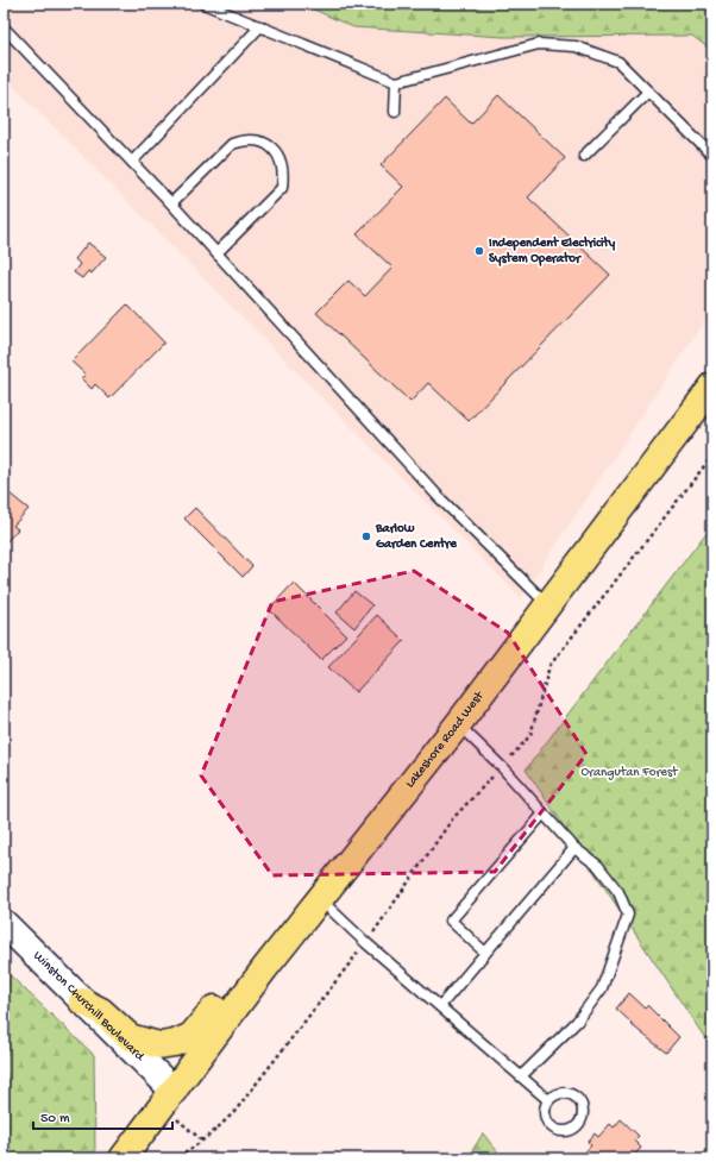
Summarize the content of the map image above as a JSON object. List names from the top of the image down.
{
  "streets": {
    "main road": ["Lakeshore Road West", "Winston Churchill Boulevard"]
  },
  "crossings": [
    ["Lakeshore Road West", "Winston Churchill Boulevard"]
  ],
  "parks": ["Orangutan Forest"],
  "places": ["Independent Electricity System Operator", "Barlow Garden Centre"],
  "scale_bar": "50 m"
}
